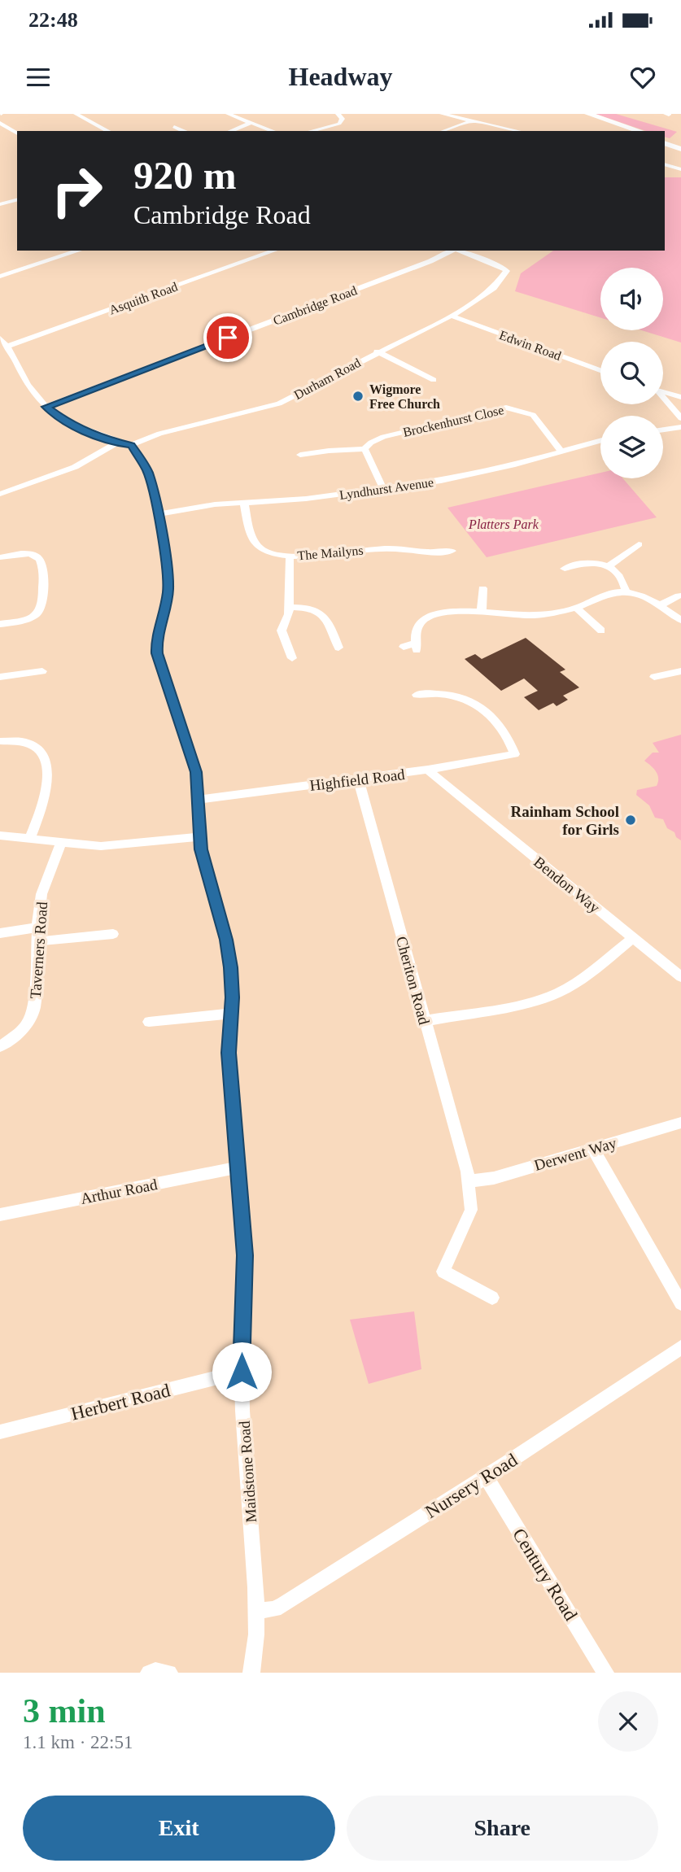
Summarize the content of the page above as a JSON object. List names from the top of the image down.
{
  "streets": {
    "street": [
      "Asquith Road",
      "Cambridge Road",
      "Edwin Road",
      "Durham Road",
      "Brockenhurst Close",
      "Lyndhurst Avenue",
      "The Mailyns",
      "Highfield Road",
      "Bendon Way",
      "Taverners Road",
      "Cheriton Road",
      "Derwent Way",
      "Arthur Road",
      "Herbert Road",
      "Maidstone Road",
      "Nursery Road",
      "Century Road"
    ]
  },
  "crossings": [
    ["Edwin Road", "Durham Road"],
    ["Durham Road", "Maidstone Road"],
    ["Brockenhurst Close", "Lyndhurst Avenue"],
    ["Lyndhurst Avenue", "The Mailyns"],
    ["Lyndhurst Avenue", "Maidstone Road"],
    ["Highfield Road", "Bendon Way"],
    ["Highfield Road", "Cheriton Road"],
    ["Highfield Road", "Maidstone Road"],
    ["Cheriton Road", "Derwent Way"],
    ["Arthur Road", "Maidstone Road"],
    ["Herbert Road", "Maidstone Road"],
    ["Maidstone Road", "Nursery Road"],
    ["Nursery Road", "Century Road"]
  ],
  "parks": ["Platters Park"],
  "places": ["Wigmore Free Church", "Rainham School for Girls"],
  "page": {
    "status": "22:48",
    "header": "Headway",
    "turn": ["920 m", "Cambridge Road"],
    "heading": ["3 min", "1.1 km · 22:51"],
    "buttons": ["Exit", "Share"]
  }
}
